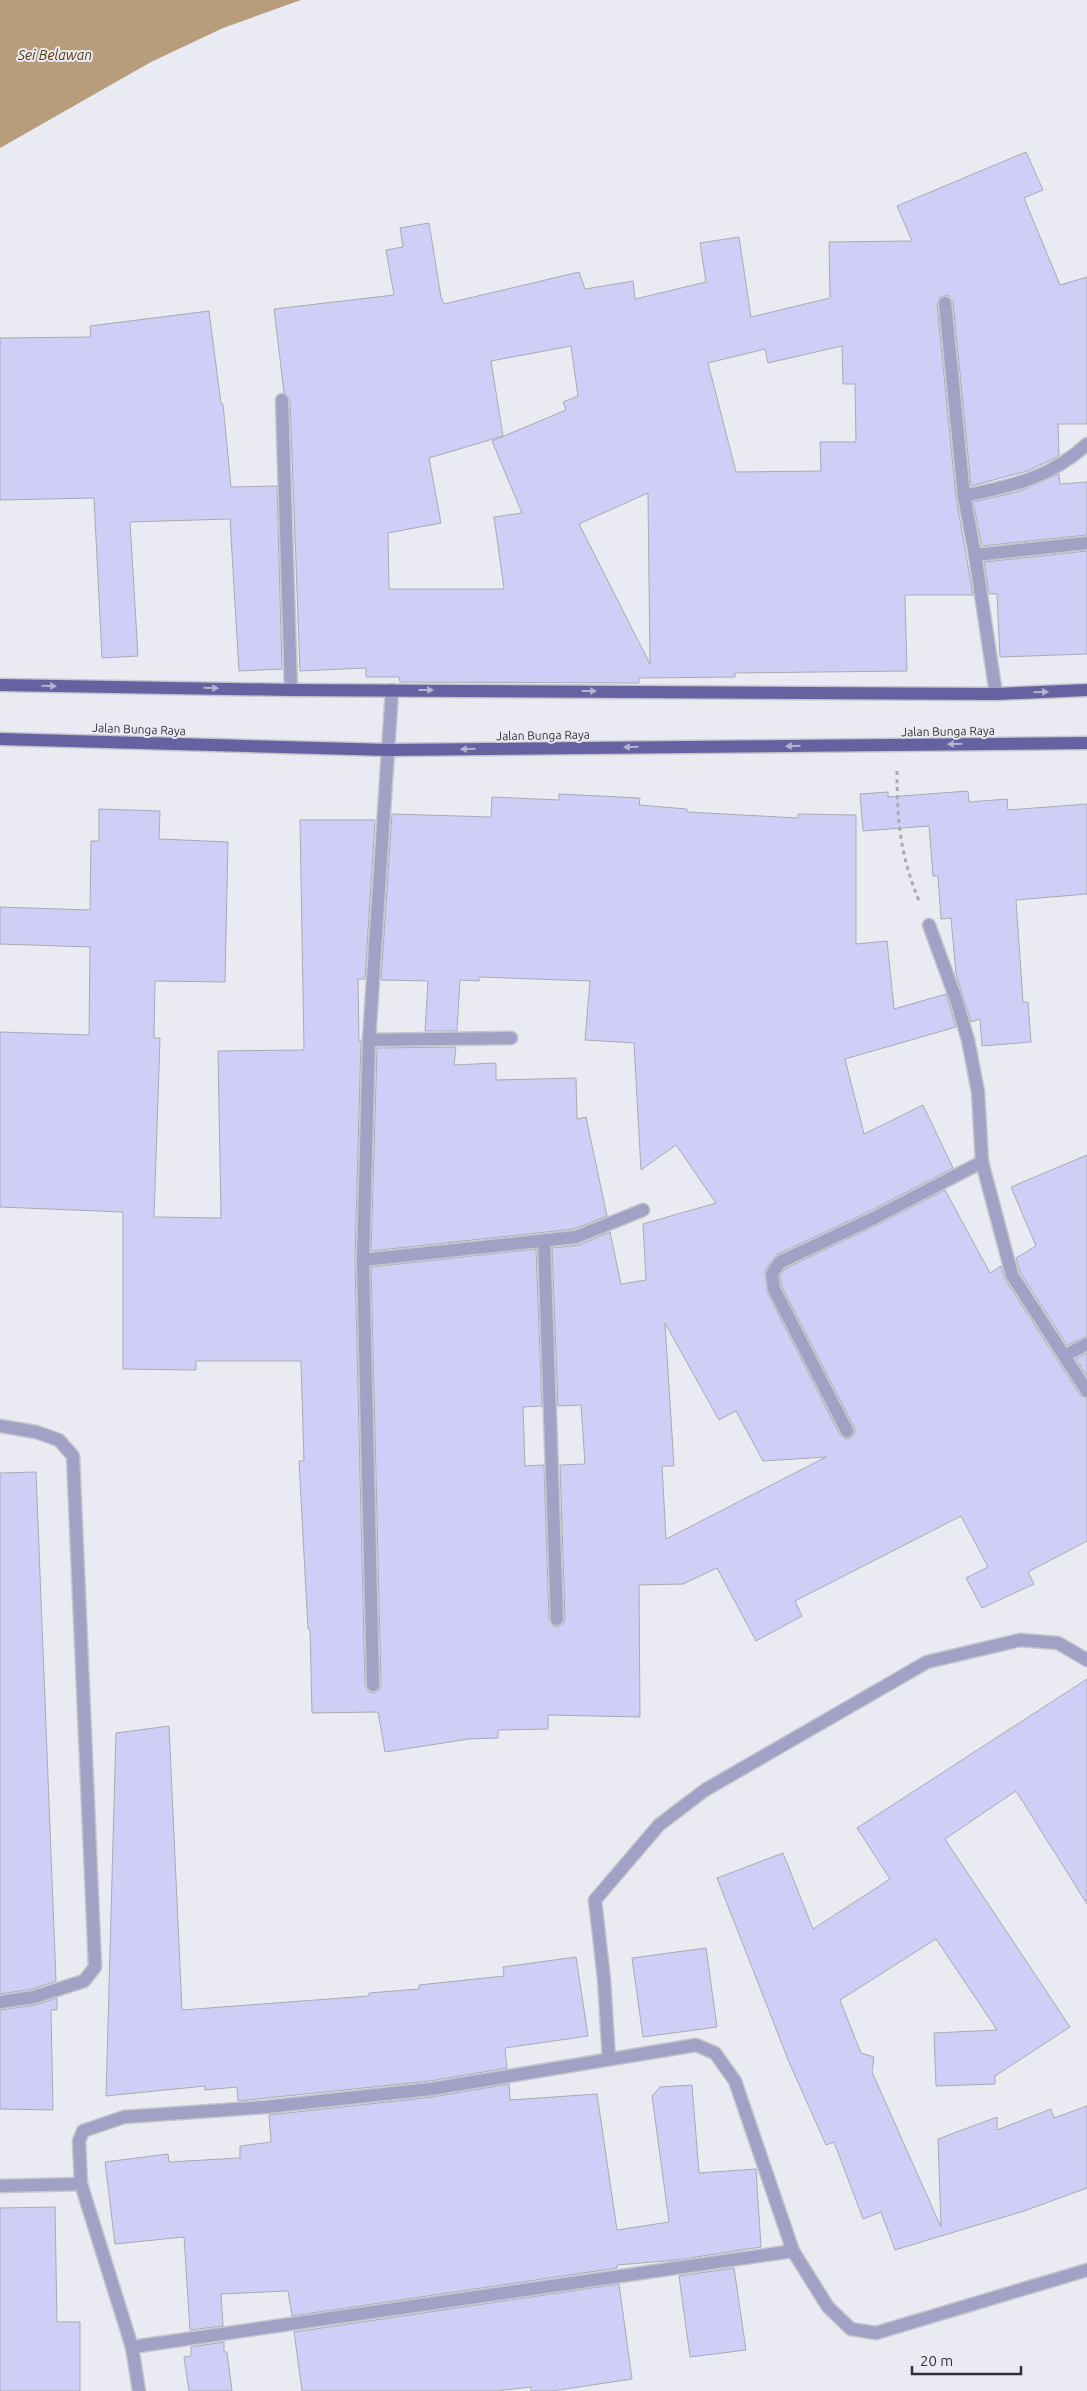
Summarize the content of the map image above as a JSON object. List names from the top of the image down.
{
  "streets": {
    "main road": ["Jalan Bunga Raya"]
  },
  "water": ["Sei Belawan"],
  "scale_bar": "20 m"
}
